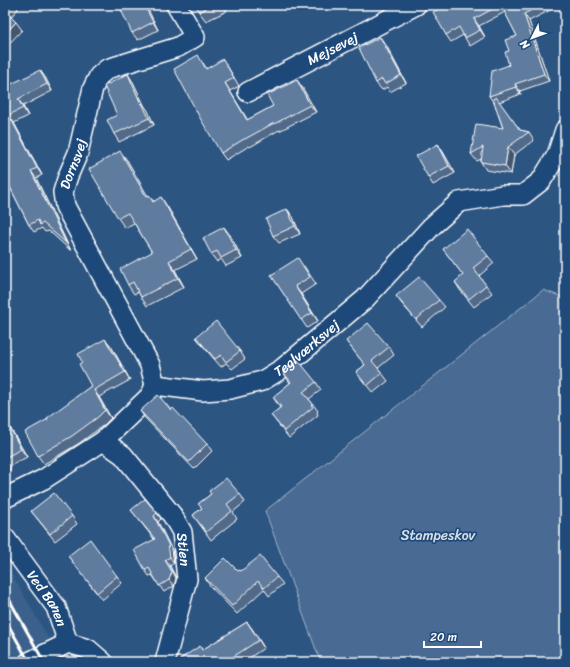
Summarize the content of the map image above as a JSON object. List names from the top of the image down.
{
  "streets": {
    "street": [
      "Mejsevej",
      "Dornsvej",
      "Teglværksvej",
      "Stien",
      "Ved Banen"
    ]
  },
  "crossings": [
    ["Dornsvej", "Teglværksvej"]
  ],
  "parks": ["Stampeskov"],
  "scale_bar": "20 m",
  "north": "bottom left"
}
